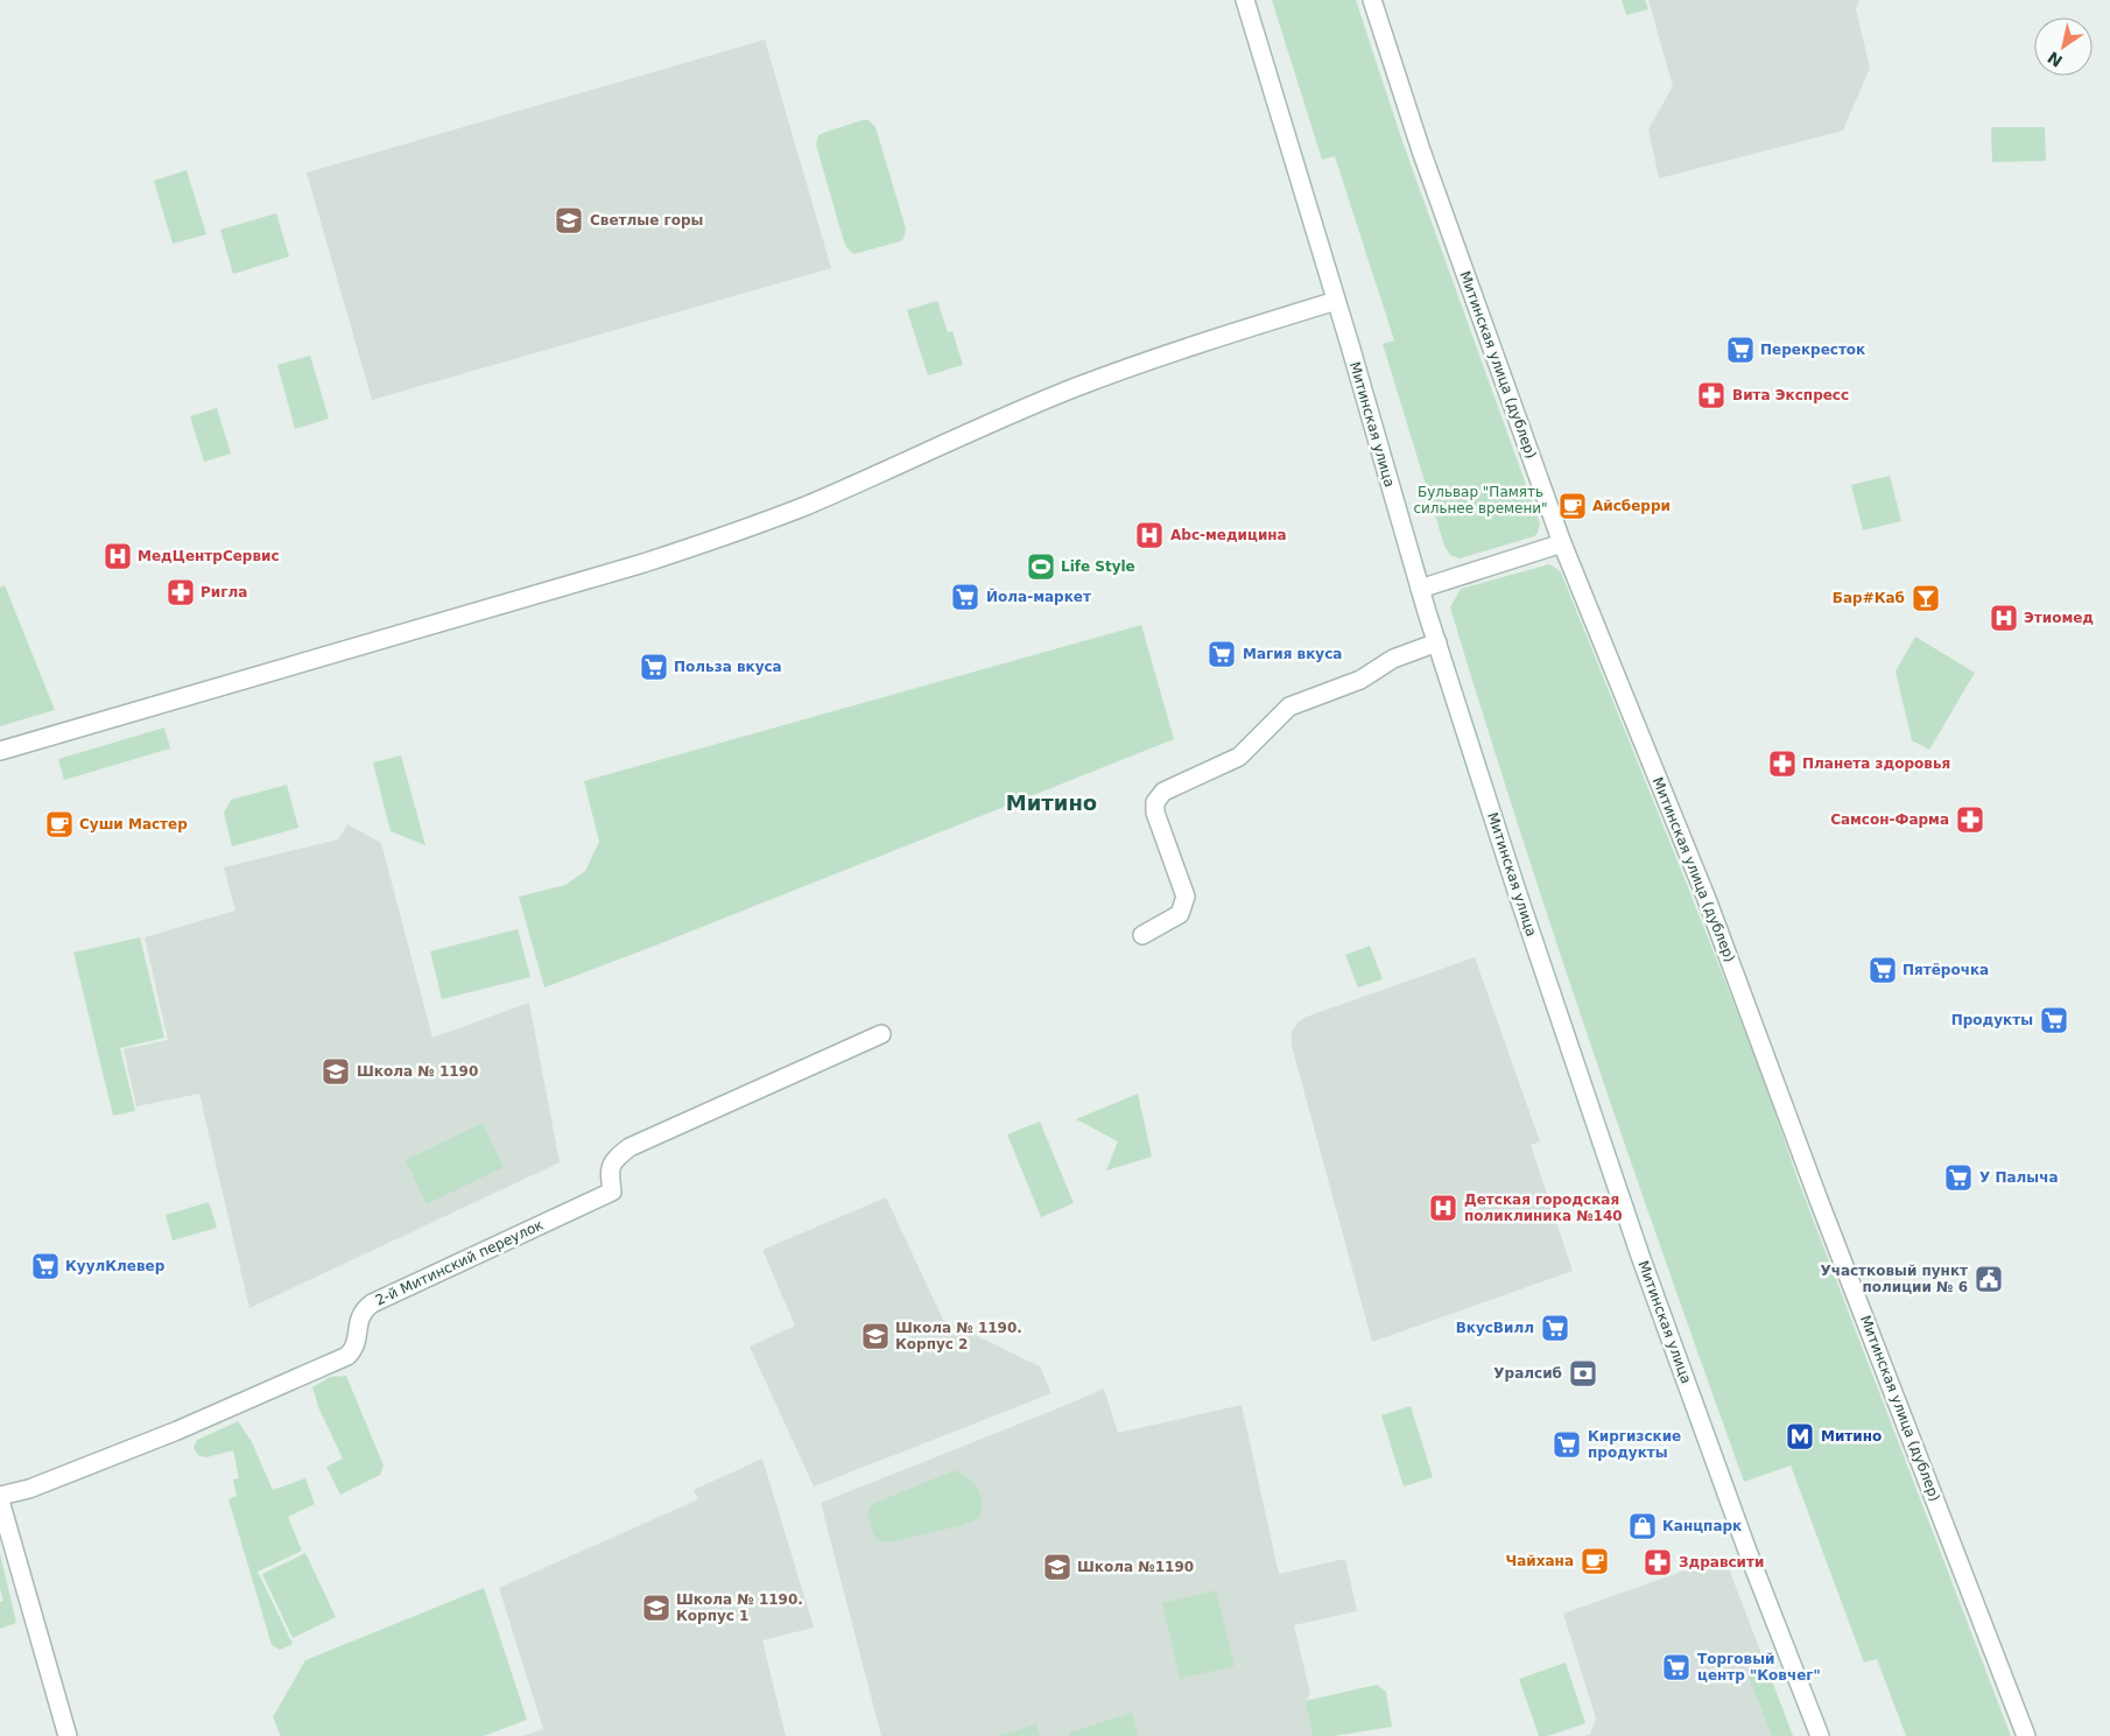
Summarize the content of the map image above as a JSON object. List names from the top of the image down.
{
  "streets": {
    "street": ["Митинская улица (дублер)", "Митинская улица", "2-й Митинский переулок"]
  },
  "districts": ["Митино"],
  "parks": ["Бульвар \"Память сильнее времени\""],
  "places": {
    "school or university": [
      "Светлые горы",
      "Школа № 1190",
      "Школа № 1190. Корпус 2",
      "Школа №1190",
      "Школа № 1190. Корпус 1"
    ],
    "supermarket": [
      "Перекресток",
      "Йола-маркет",
      "Магия вкуса",
      "Польза вкуса",
      "Пятёрочка",
      "Продукты",
      "У Палыча",
      "КуулКлевер",
      "ВкусВилл",
      "Киргизские продукты",
      "Торговый центр \"Ковчег\""
    ],
    "pharmacy": [
      "Вита Экспресс",
      "Ригла",
      "Планета здоровья",
      "Самсон-Фарма",
      "Здравсити"
    ],
    "cafe": ["Айсберри", "Суши Мастер", "Чайхана"],
    "hospital": [
      "Abc-медицина",
      "МедЦентрСервис",
      "Этиомед",
      "Детская городская поликлиника №140"
    ],
    "sports": ["Life Style"],
    "bar": ["Бар#Каб"],
    "public building": ["Участковый пункт полиции № 6"],
    "bank": ["Уралсиб"],
    "metro station": ["Митино"],
    "shop": ["Канцпарк"]
  },
  "north": "bottom left"
}
